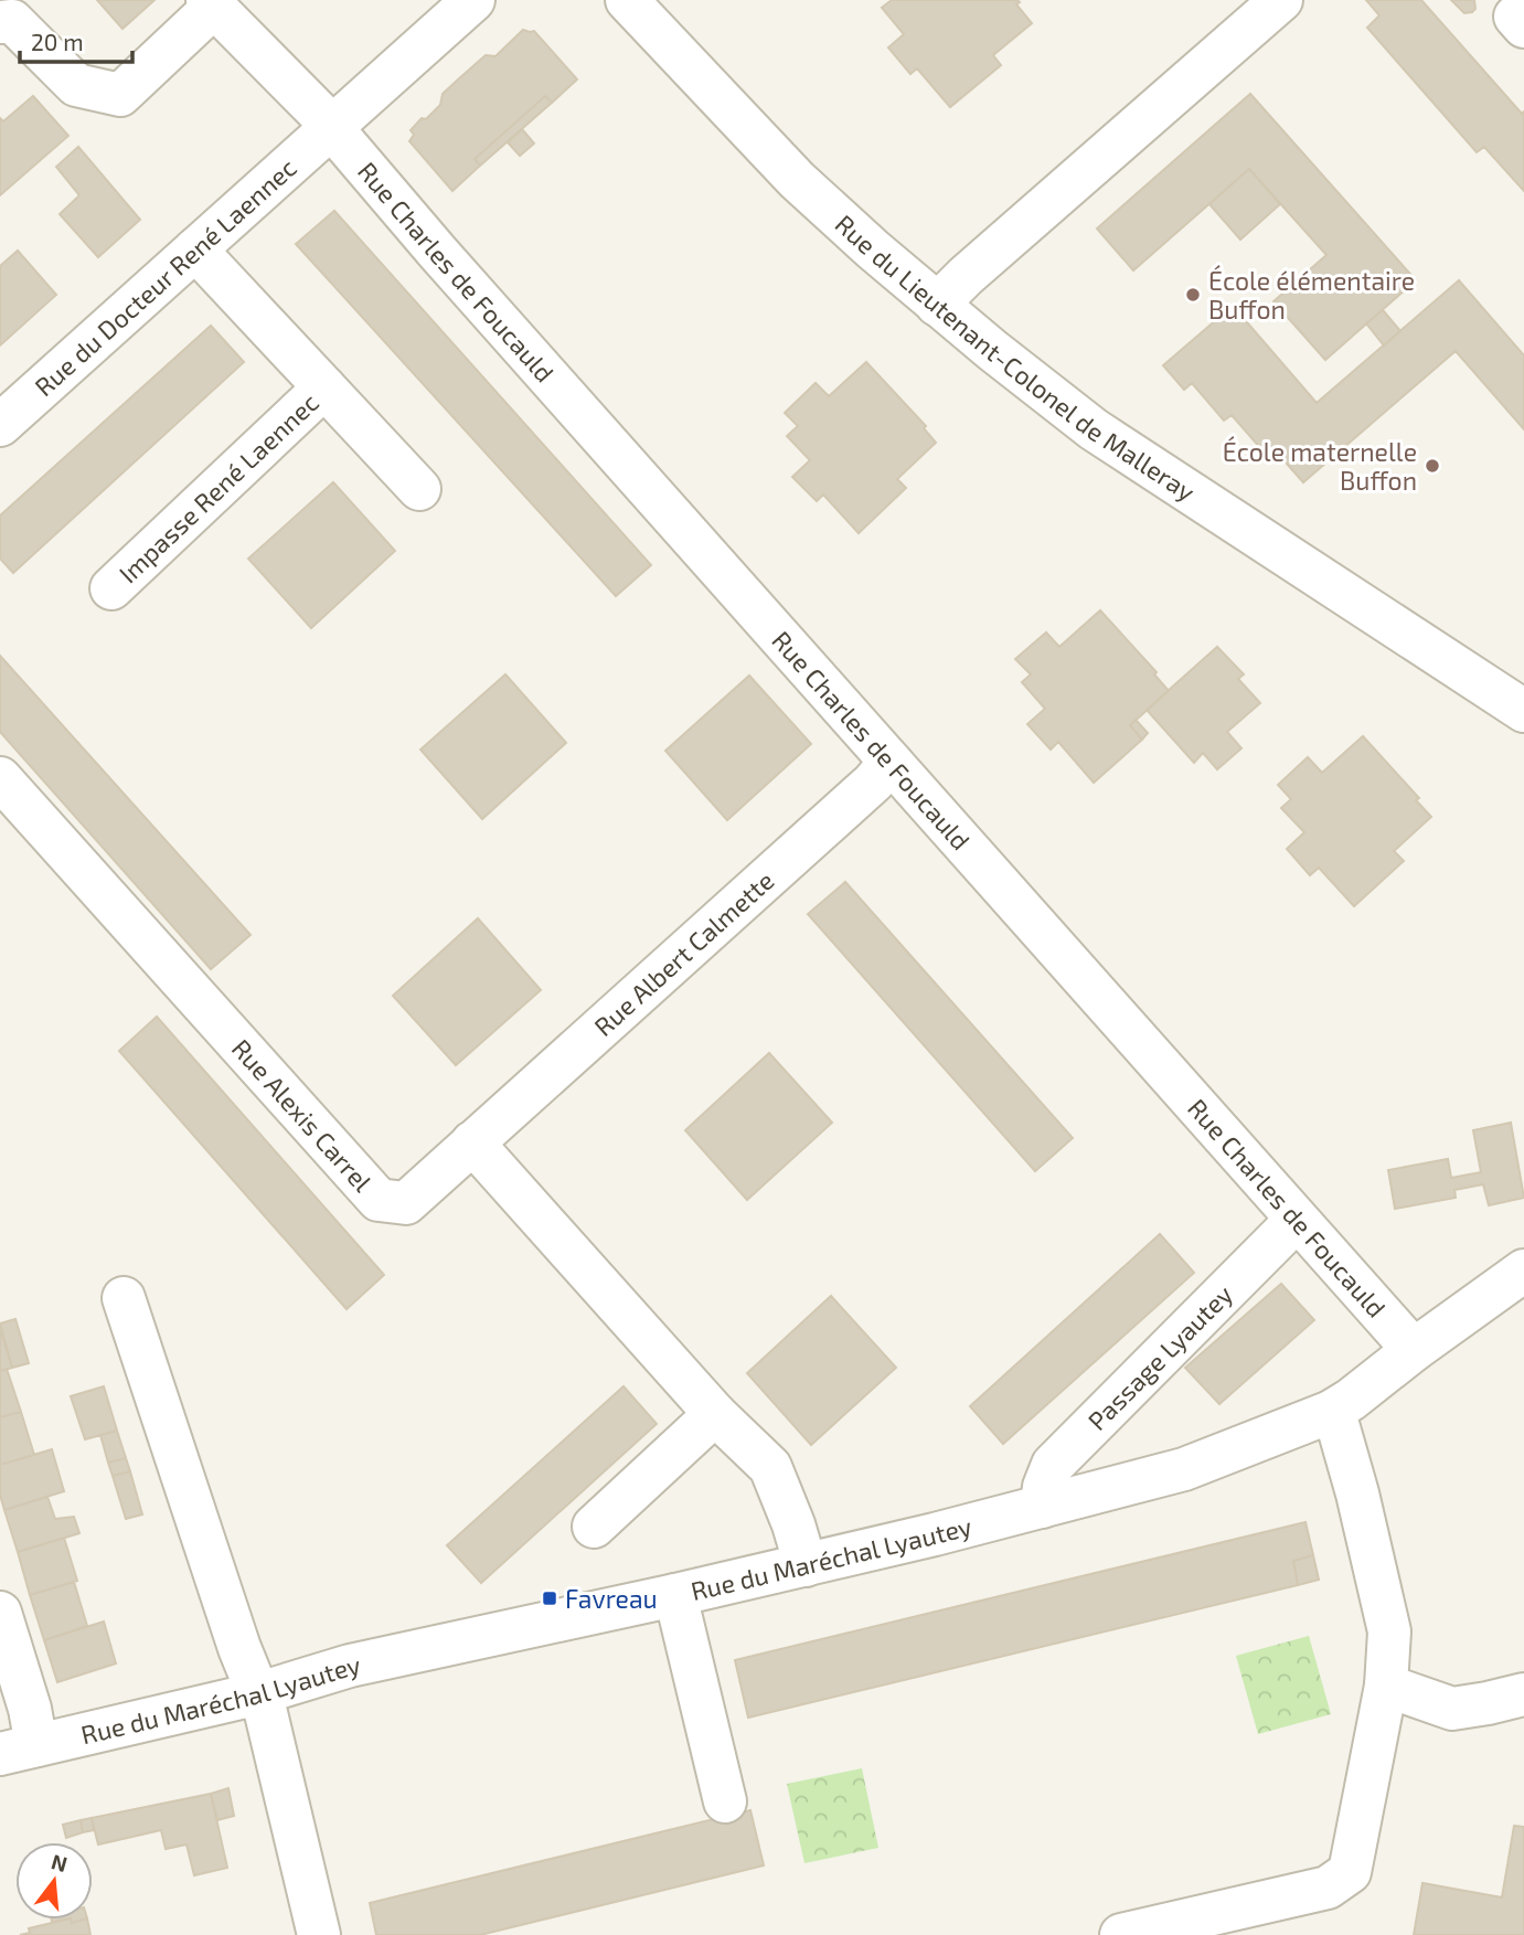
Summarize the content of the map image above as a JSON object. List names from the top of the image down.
{
  "streets": {
    "street": [
      "Rue Charles de Foucauld",
      "Rue du Docteur René Laennec",
      "Rue du Lieutenant-Colonel de Malleray",
      "Impasse René Laennec",
      "Rue Albert Calmette",
      "Rue Alexis Carrel",
      "Passage Lyautey",
      "Rue du Maréchal Lyautey"
    ]
  },
  "crossings": [
    ["Rue Charles de Foucauld", "Rue du Docteur René Laennec"],
    ["Rue Charles de Foucauld", "Rue Albert Calmette"],
    ["Rue Charles de Foucauld", "Passage Lyautey"],
    ["Rue Charles de Foucauld", "Rue du Maréchal Lyautey"],
    ["Rue du Docteur René Laennec", "Impasse René Laennec"],
    ["Rue Albert Calmette", "Rue Alexis Carrel"],
    ["Passage Lyautey", "Rue du Maréchal Lyautey"]
  ],
  "places": {
    "other": ["École élémentaire Buffon", "École maternelle Buffon"],
    "transit": ["Favreau"]
  },
  "scale_bar": "20 m",
  "north": "top"
}
